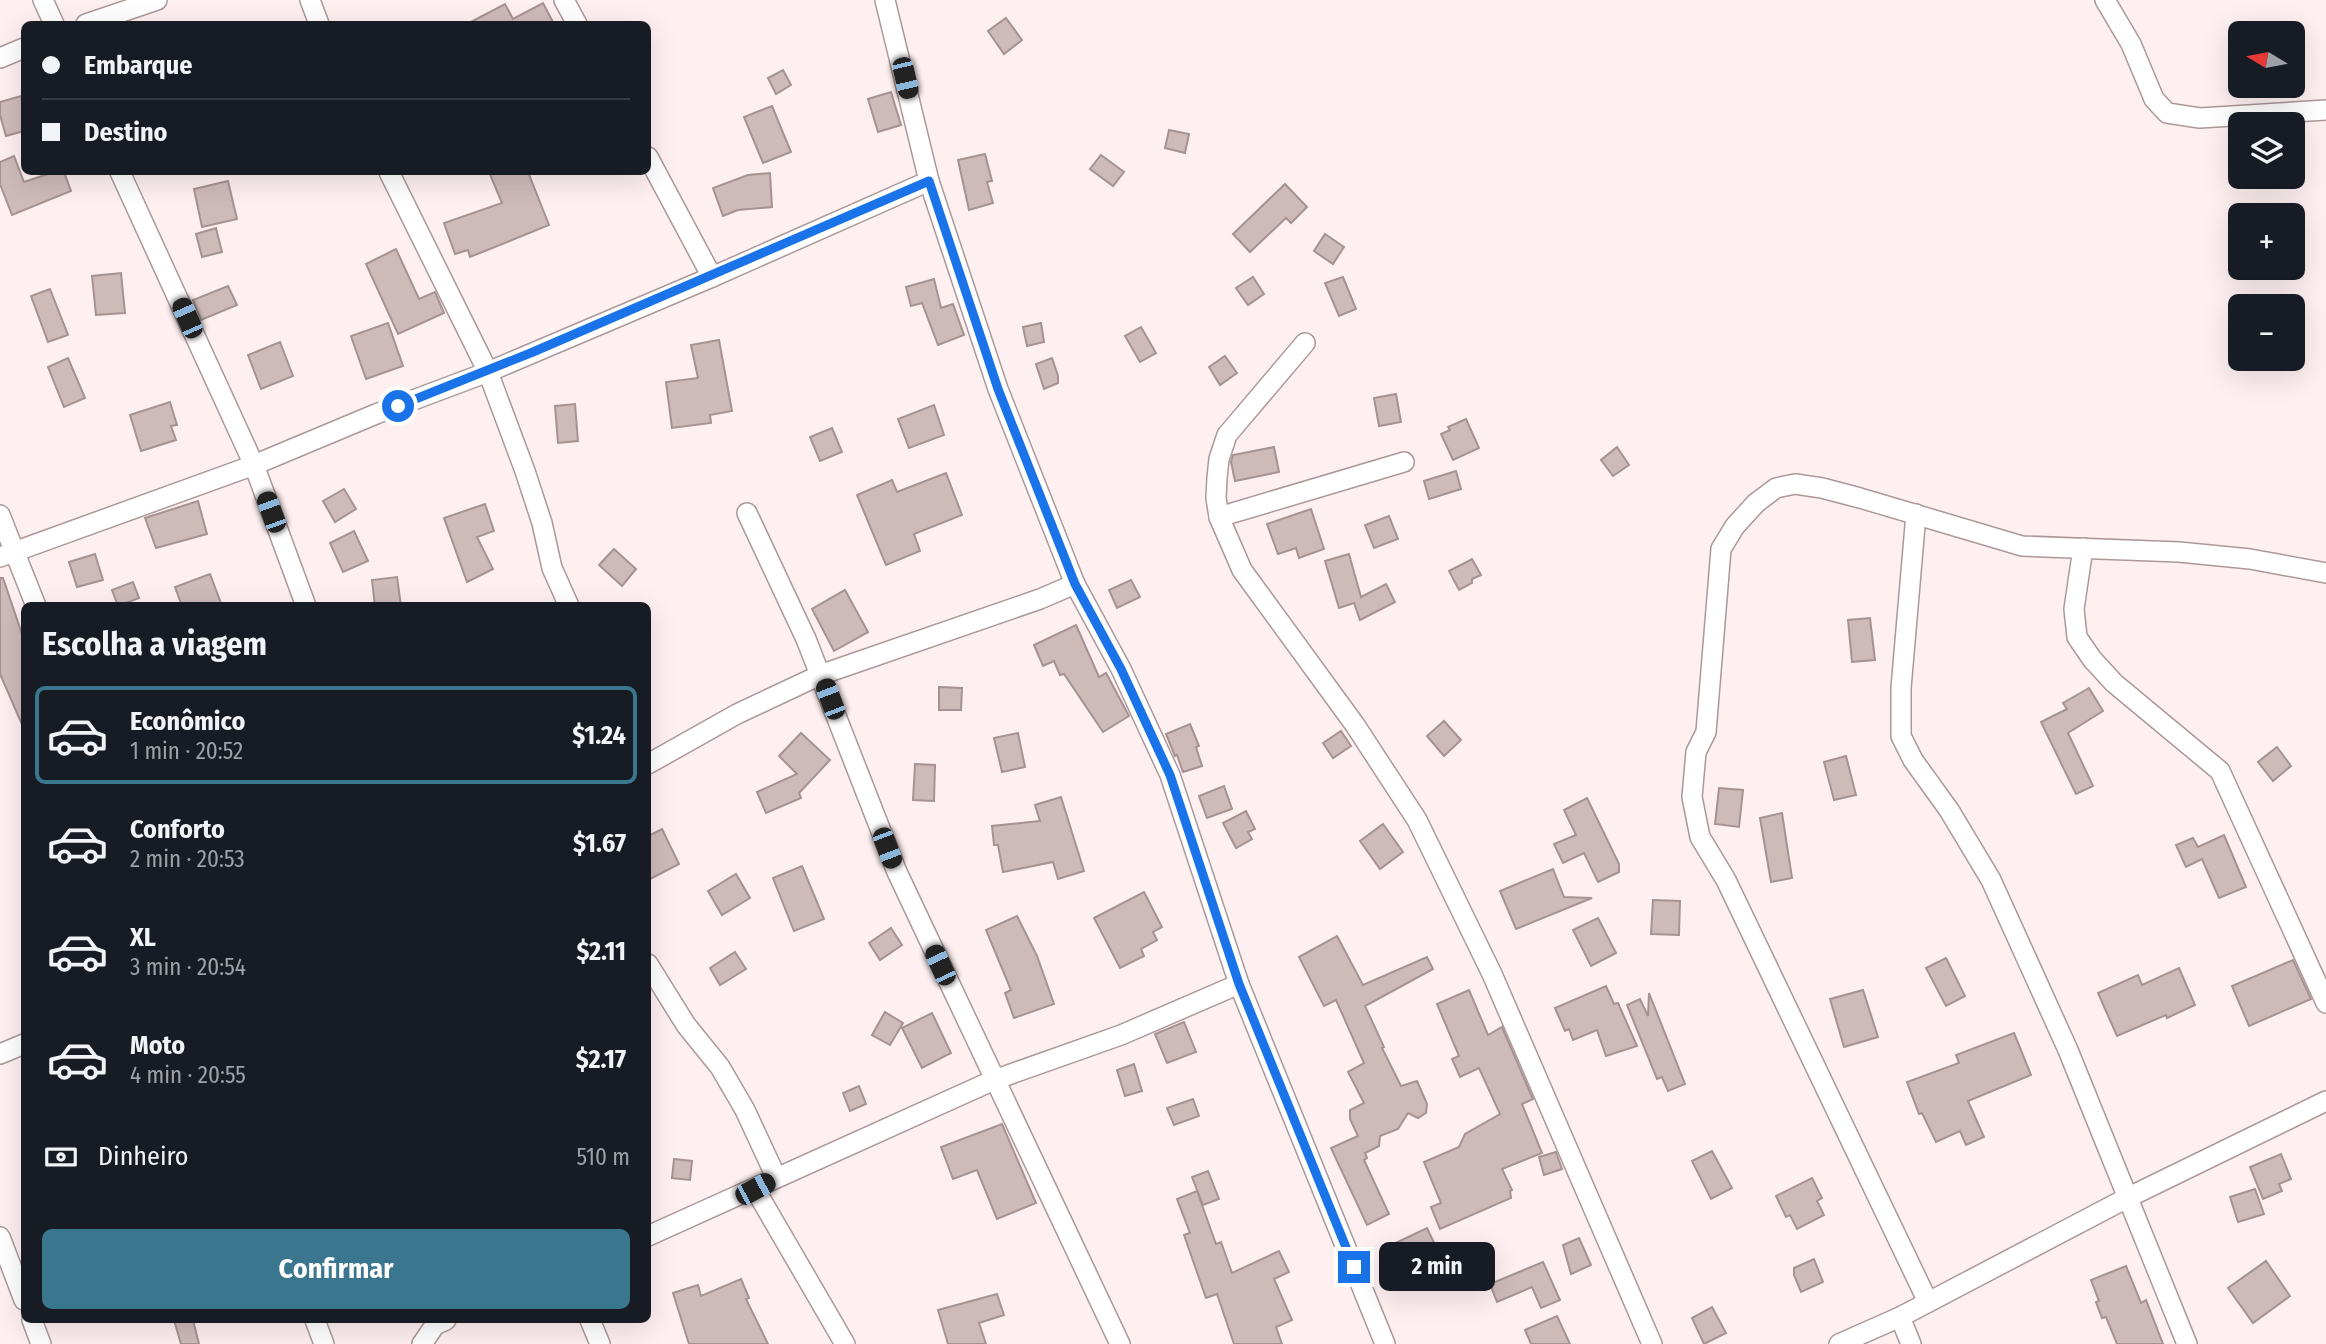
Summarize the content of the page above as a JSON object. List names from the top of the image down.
{
  "north": "left",
  "page": {
    "map_buttons": ["+", "−"],
    "banner": ["Embarque", "Destino"],
    "heading": "Escolha a viagem",
    "list": [
      {
        "name": "Econômico",
        "note": "1 min · 20:52",
        "value": "$1.24"
      },
      {
        "name": "Conforto",
        "note": "2 min · 20:53",
        "value": "$1.67"
      },
      {
        "name": "XL",
        "note": "3 min · 20:54",
        "value": "$2.11"
      },
      {
        "name": "Moto",
        "note": "4 min · 20:55",
        "value": "$2.17"
      }
    ],
    "pay": ["Dinheiro", "510 m"],
    "buttons": "Confirmar",
    "bubble": "2 min"
  }
}
